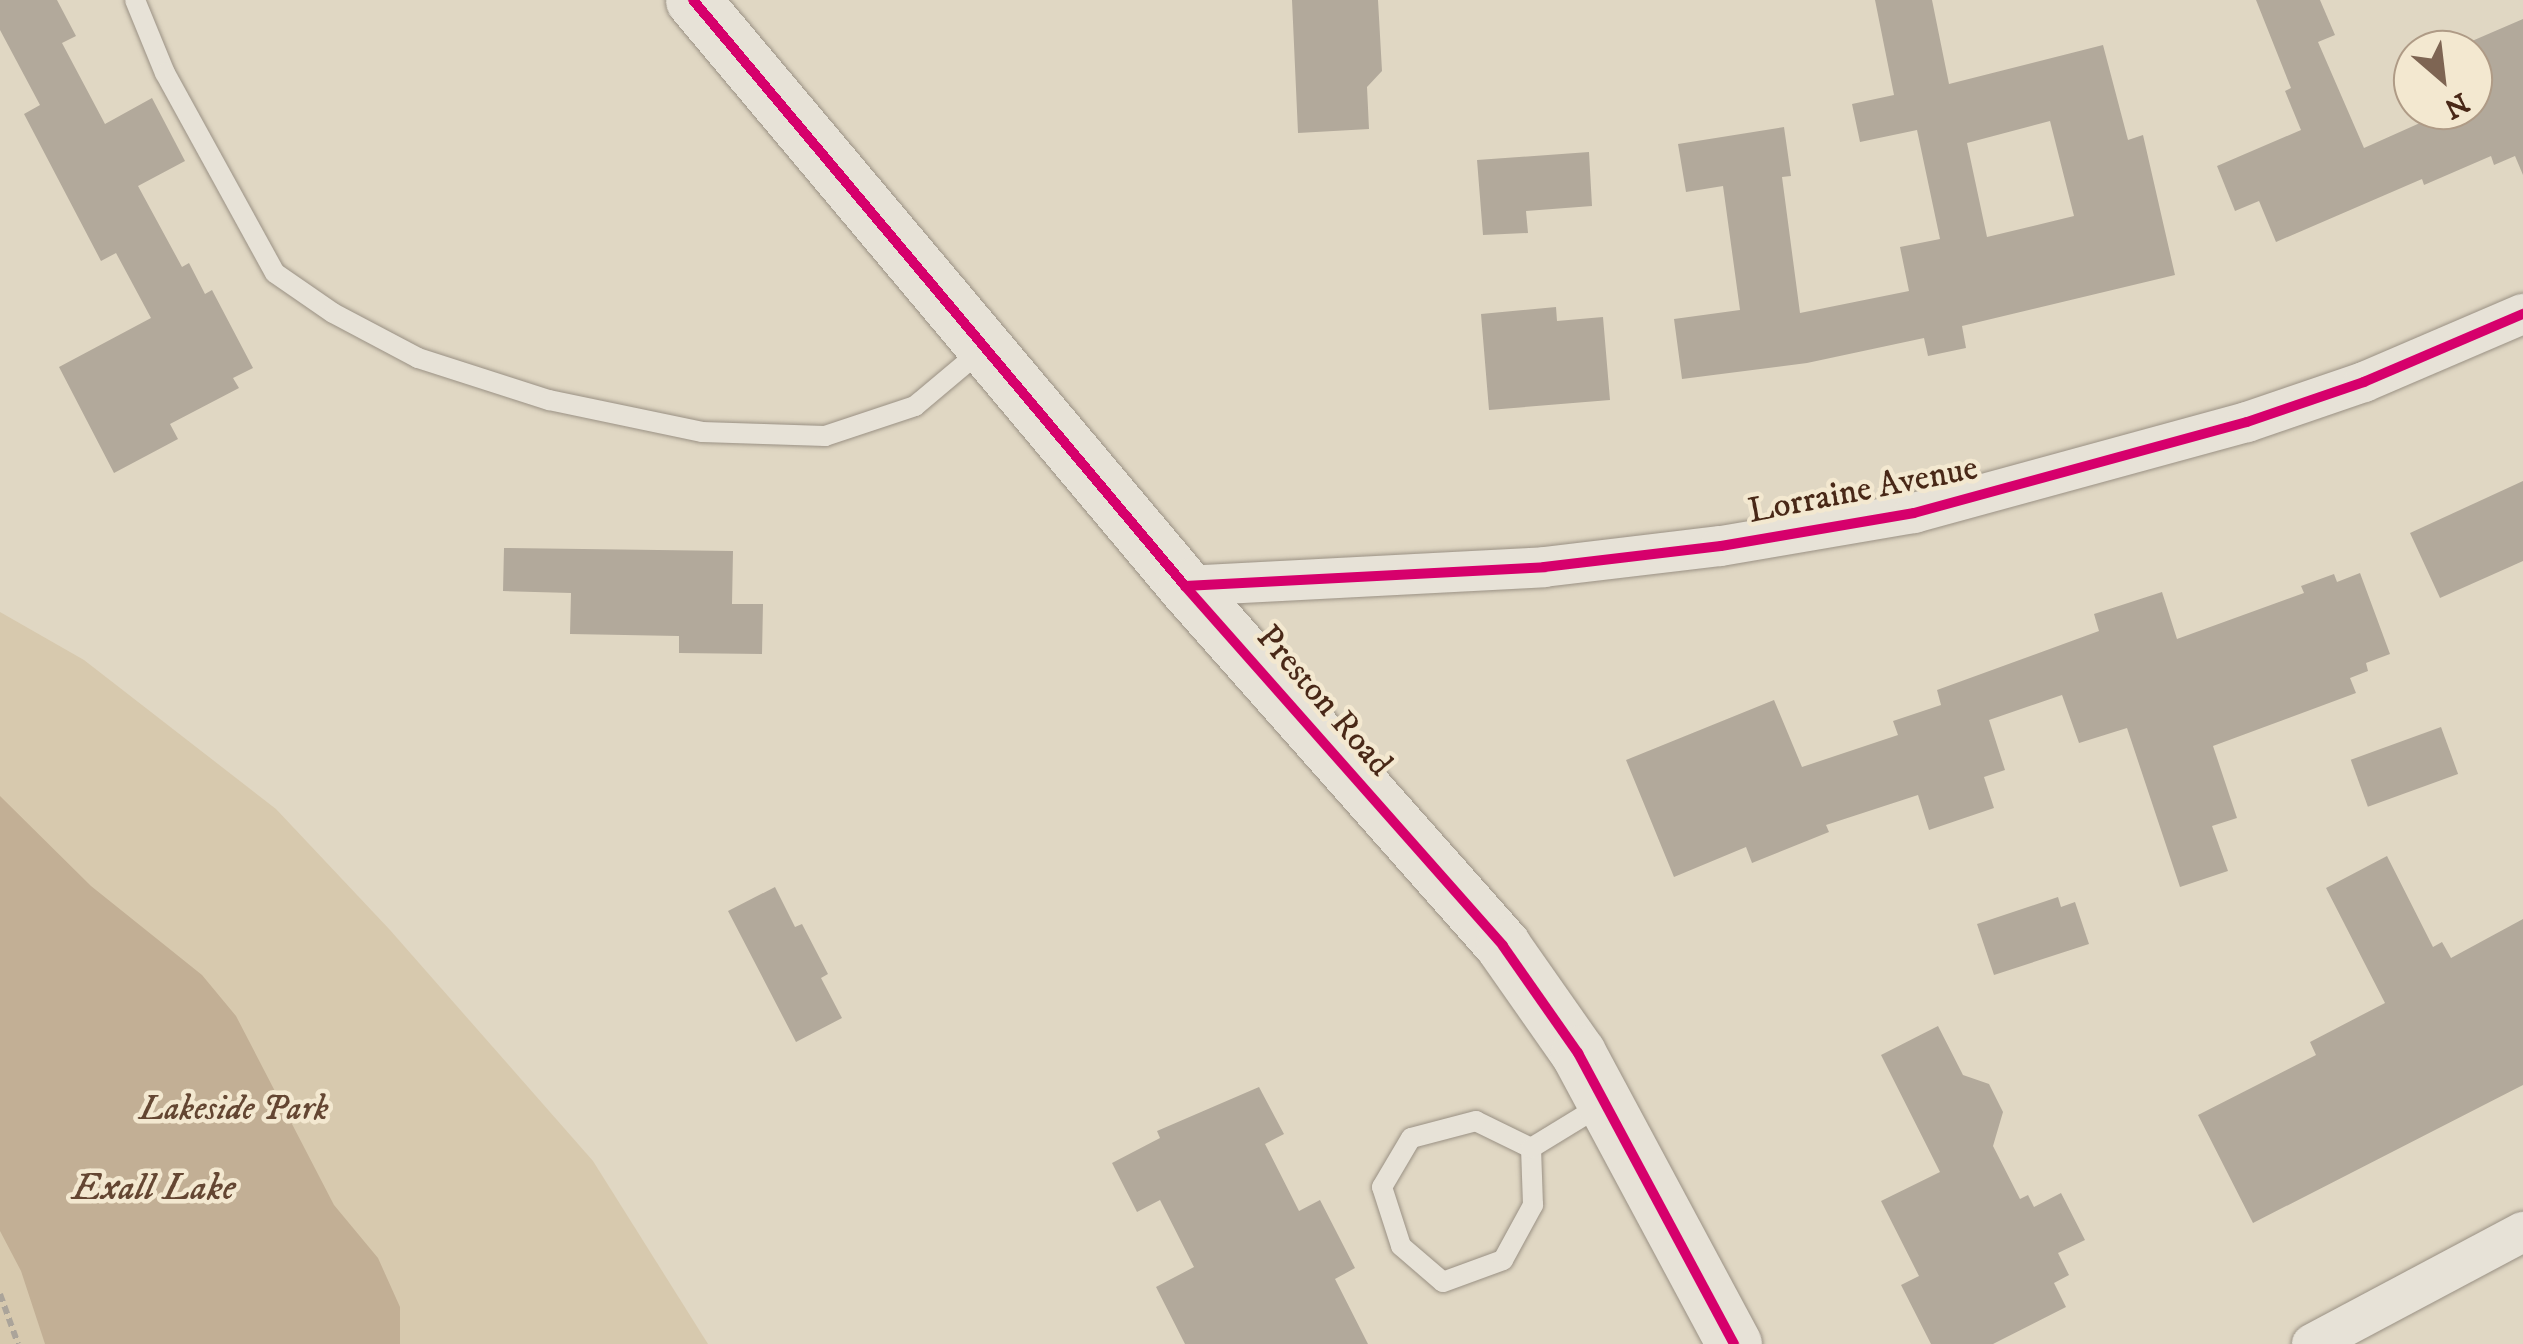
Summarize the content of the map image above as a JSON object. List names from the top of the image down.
{
  "streets": {
    "main road": ["Preston Road"],
    "street": ["Lorraine Avenue"]
  },
  "crossings": [
    ["Lorraine Avenue", "Preston Road"]
  ],
  "water": ["Exall Lake"],
  "parks": ["Lakeside Park"],
  "north": "bottom right"
}
